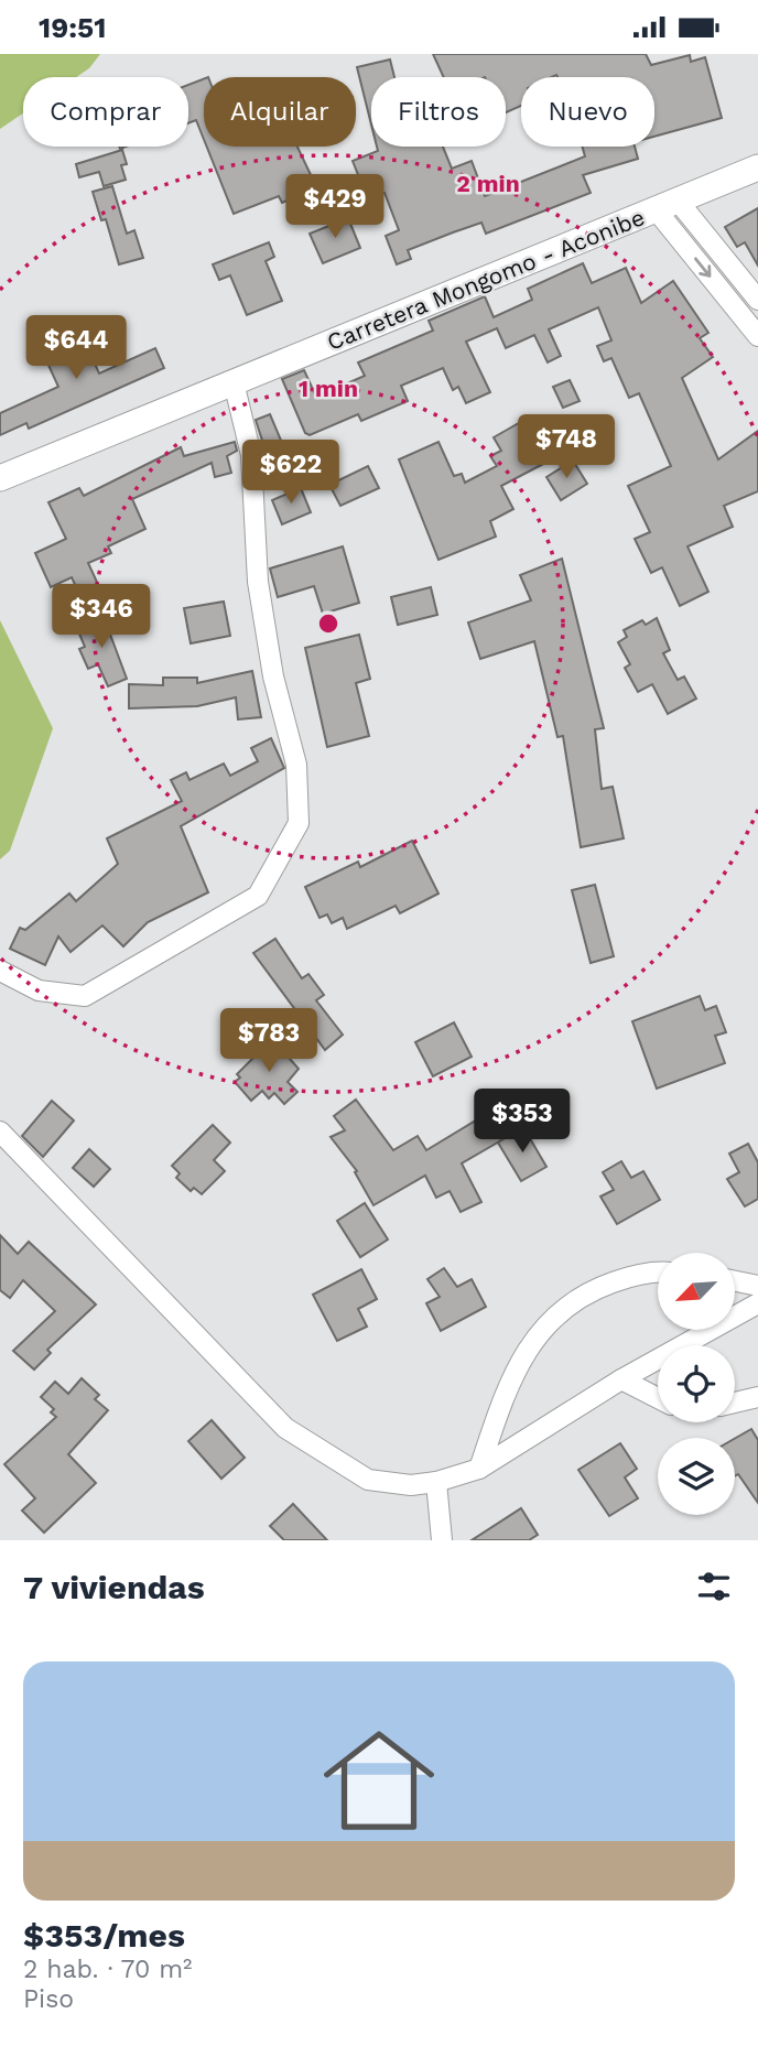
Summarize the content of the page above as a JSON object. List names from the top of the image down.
{
  "streets": {
    "main road": ["Carretera Mongomo - Aconibe"]
  },
  "north": "bottom left",
  "page": {
    "status": "19:51",
    "chip": [
      "Comprar",
      "Alquilar",
      "Filtros",
      "Nuevo"
    ],
    "price": [
      "$429",
      "$644",
      "$748",
      "$622",
      "$346",
      "$783",
      "$353"
    ],
    "heading": "7 viviendas",
    "list": [
      {
        "name": "$353/mes",
        "note": "2 hab. · 70 m² · Piso"
      }
    ]
  },
  "rings": ["2 min", "1 min"]
}
